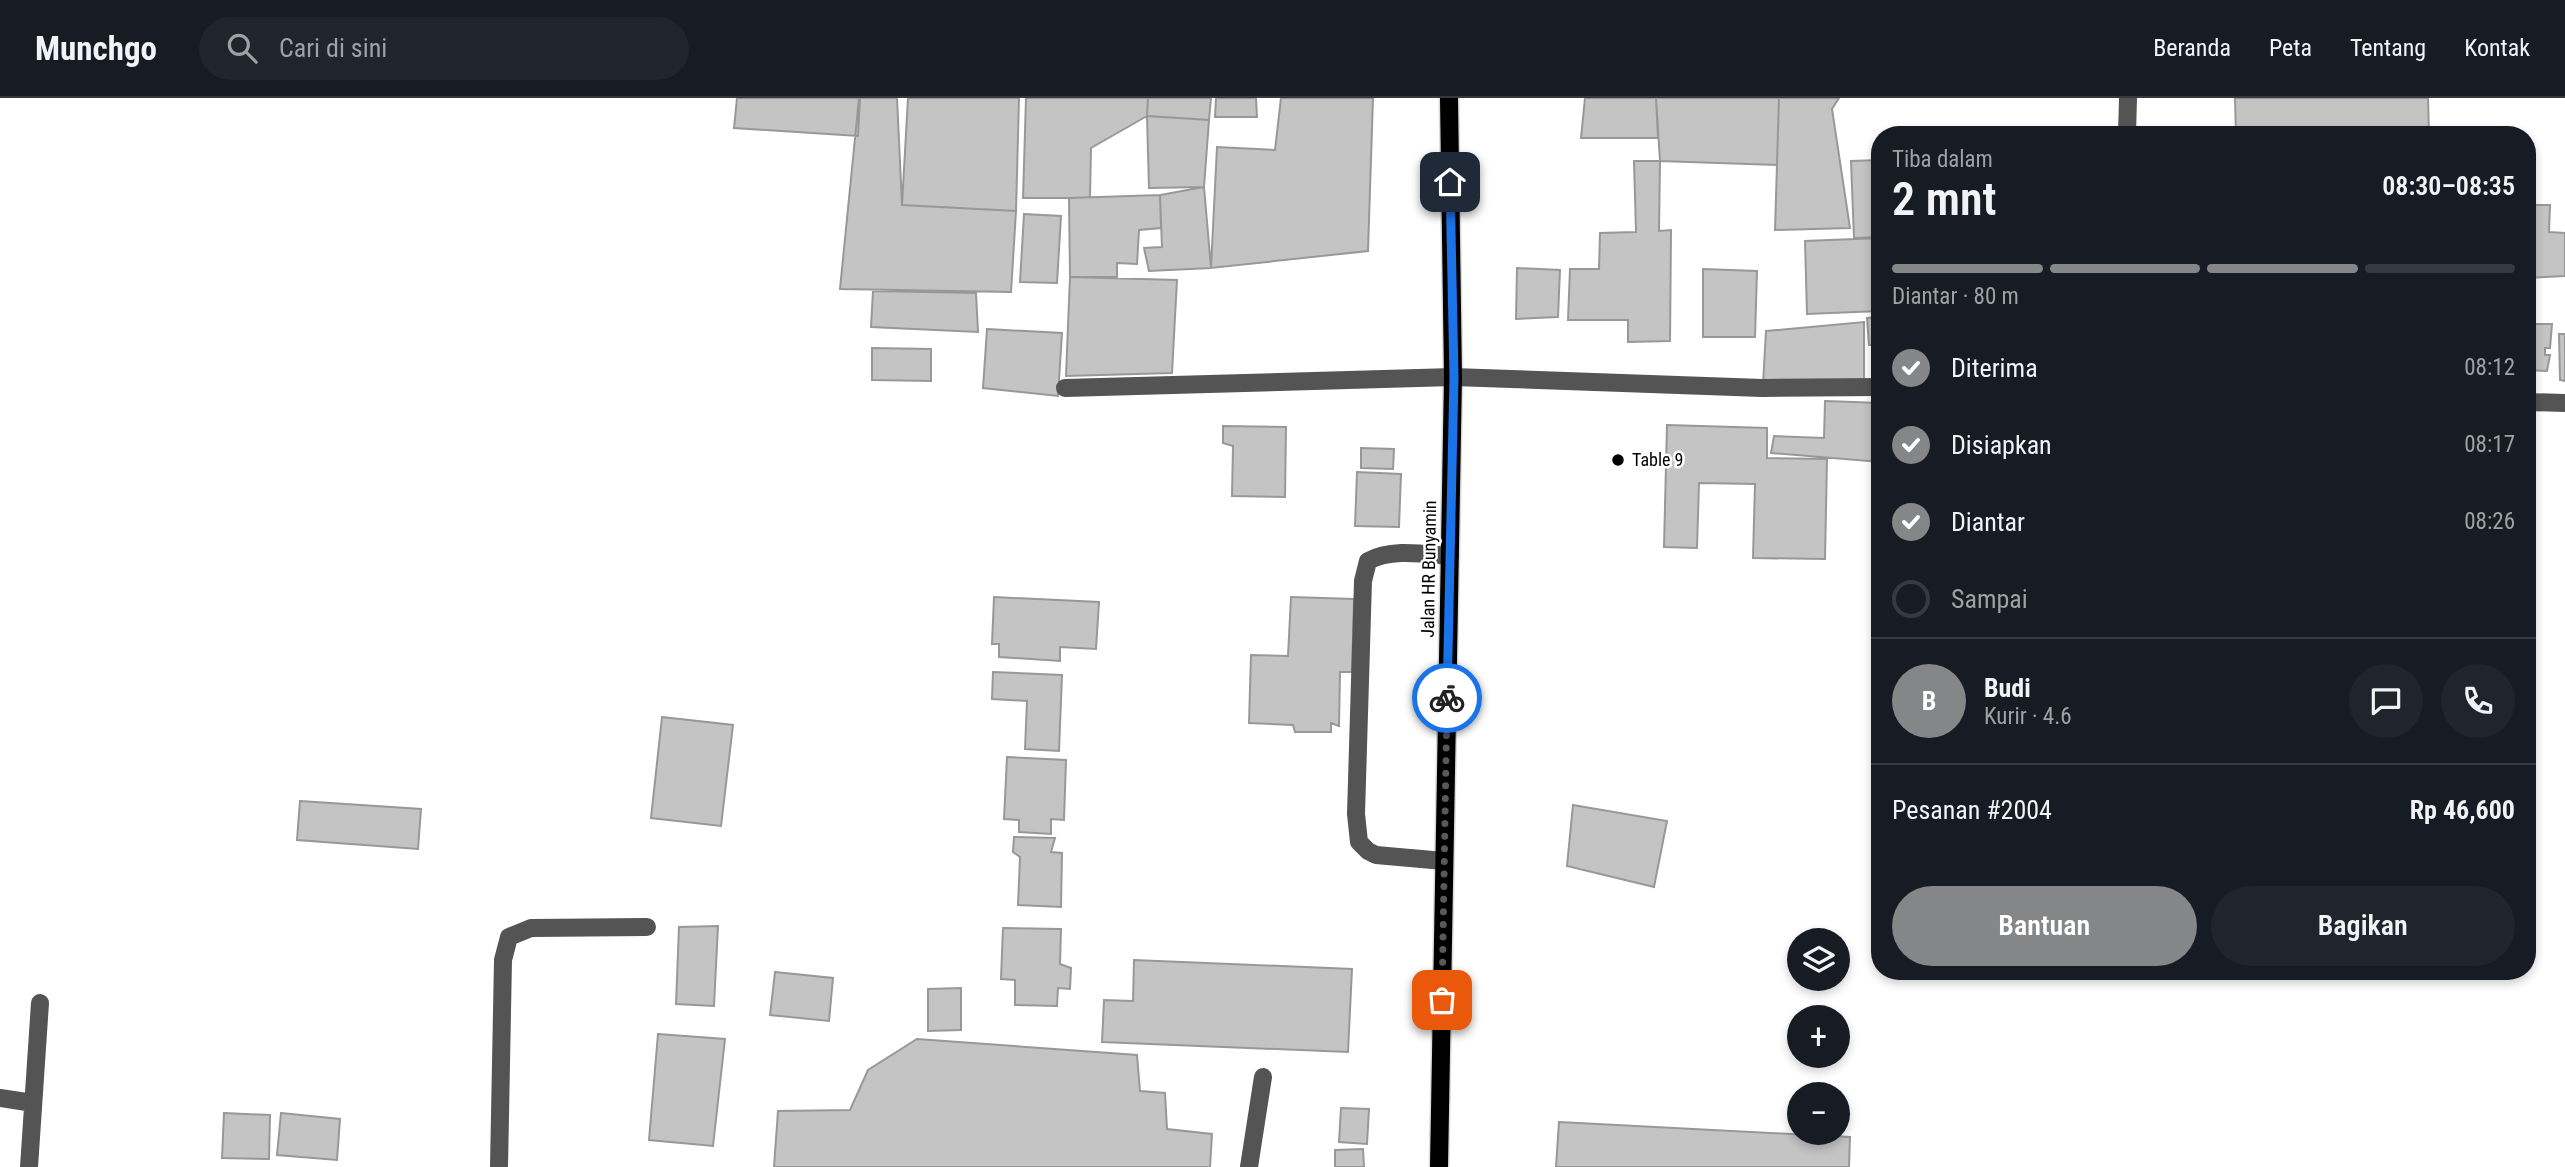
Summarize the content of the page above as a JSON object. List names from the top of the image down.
{
  "streets": {
    "main road": ["Jalan HR Bunyamin"]
  },
  "places": ["Table 9"],
  "page": {
    "header": "Munchgo",
    "search": "Cari di sini",
    "nav": [
      "Beranda",
      "Peta",
      "Tentang",
      "Kontak"
    ],
    "heading": ["2 mnt", "Tiba dalam", "08:30–08:35"],
    "panel": [
      "Budi",
      "Kurir · 4.6",
      "Pesanan #2004",
      "Rp 46,600"
    ],
    "bar": "Diantar · 80 m",
    "list": [
      ["Diterima", "08:12"],
      ["Disiapkan", "08:17"],
      ["Diantar", "08:26"],
      "Sampai"
    ],
    "round": "B",
    "buttons": ["Bantuan", "Bagikan"],
    "map_buttons": ["+", "−"]
  }
}
